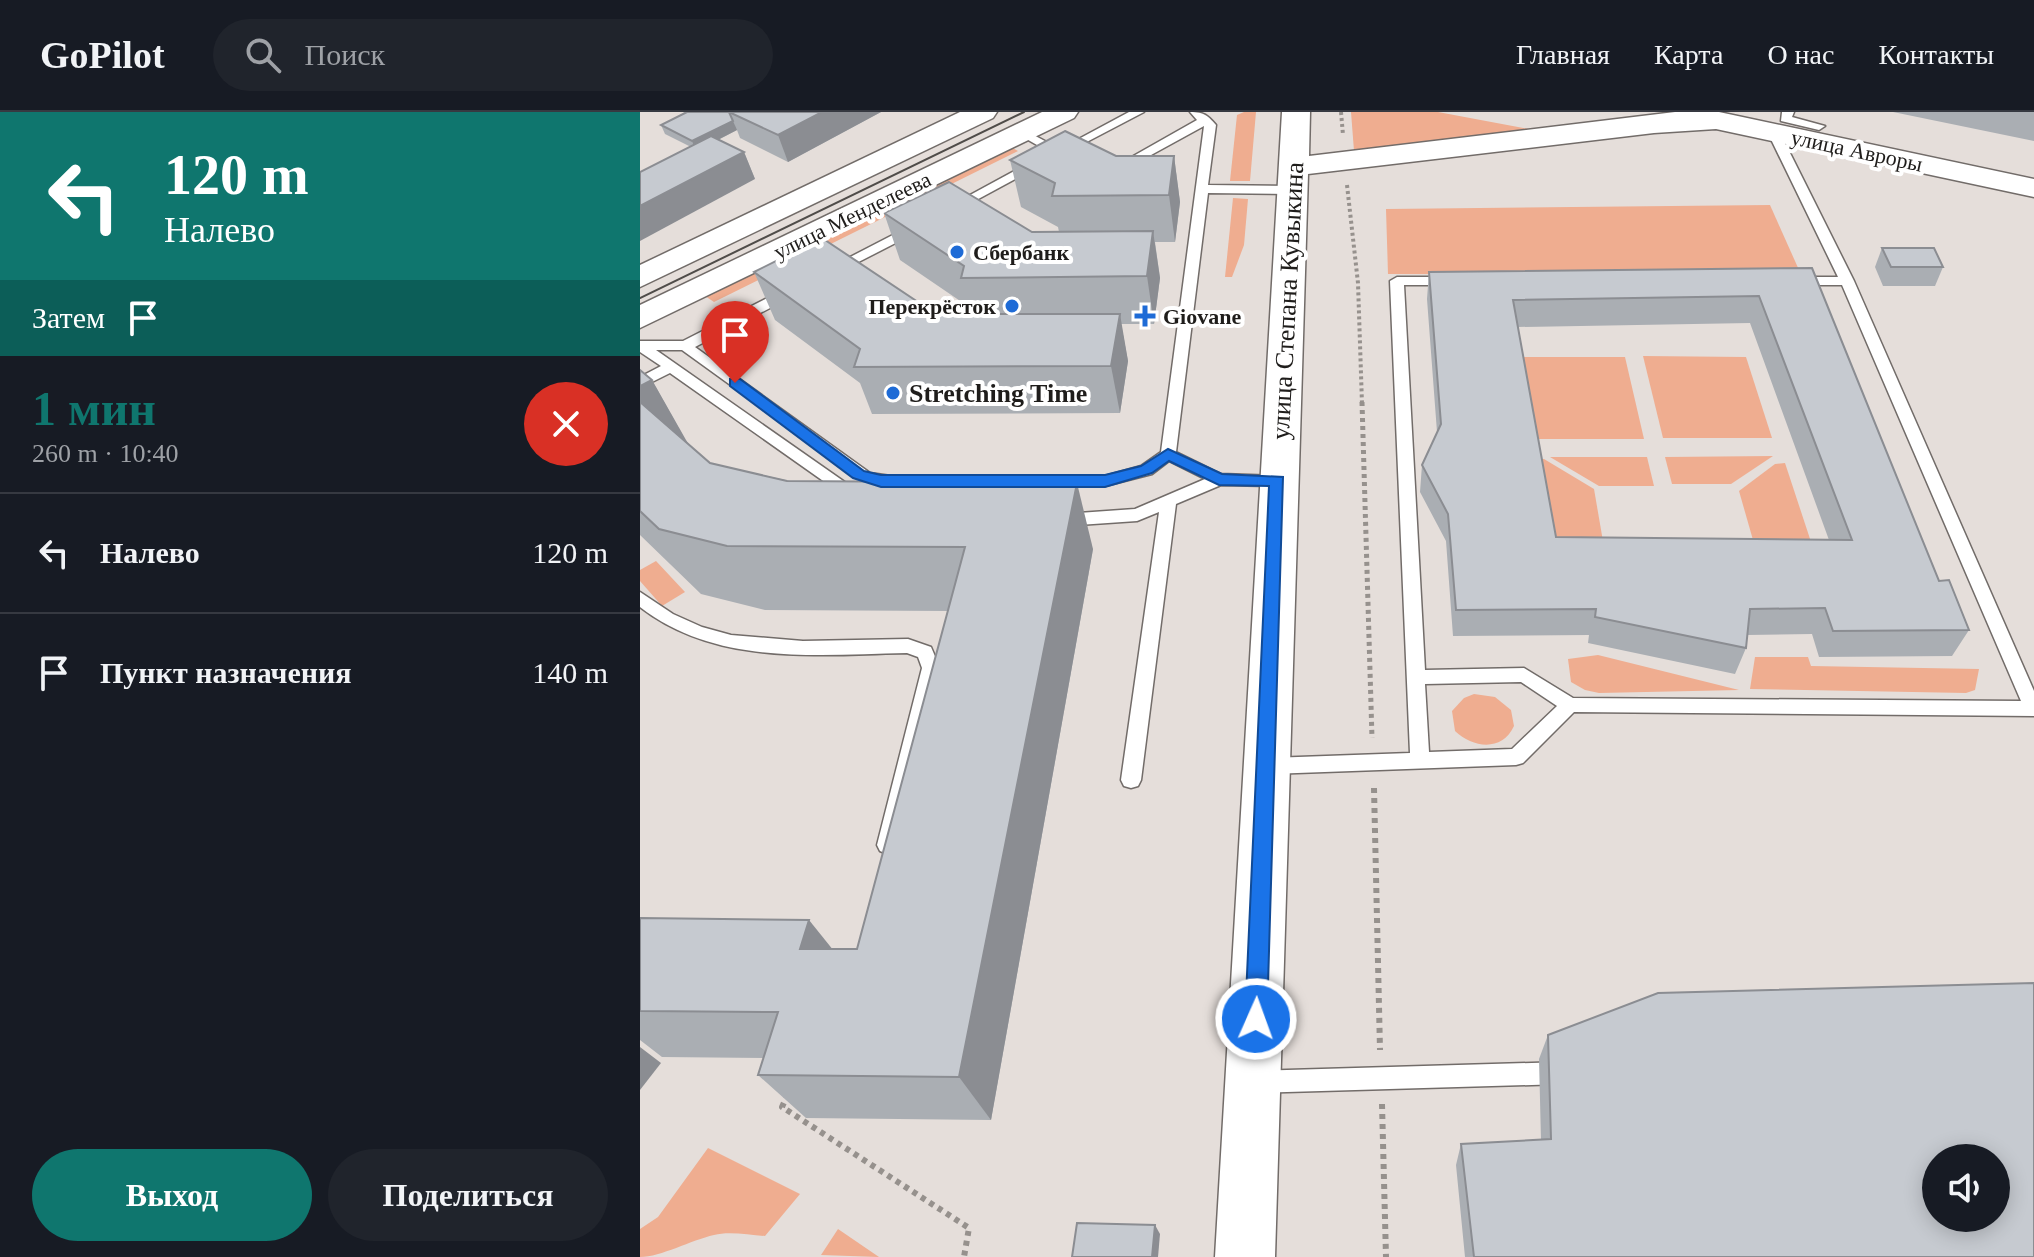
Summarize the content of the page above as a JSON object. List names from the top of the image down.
{
  "streets": {
    "main road": ["улица Авроры", "улица Менделеева", "улица Степана Кувыкина"]
  },
  "places": {
    "other": ["Сбербанк", "Перекрёсток", "Stretching Time"],
    "health": ["Giovane"]
  },
  "page": {
    "header": "GoPilot",
    "search": "Поиск",
    "nav": [
      "Главная",
      "Карта",
      "О нас",
      "Контакты"
    ],
    "turn": ["120 m", "Налево"],
    "then": "Затем",
    "heading": ["1 мин", "260 m · 10:40"],
    "list": [
      {
        "name": "Налево",
        "value": "120 m"
      },
      {
        "name": "Пункт назначения",
        "value": "140 m"
      }
    ],
    "buttons": ["Выход", "Поделиться"]
  }
}
